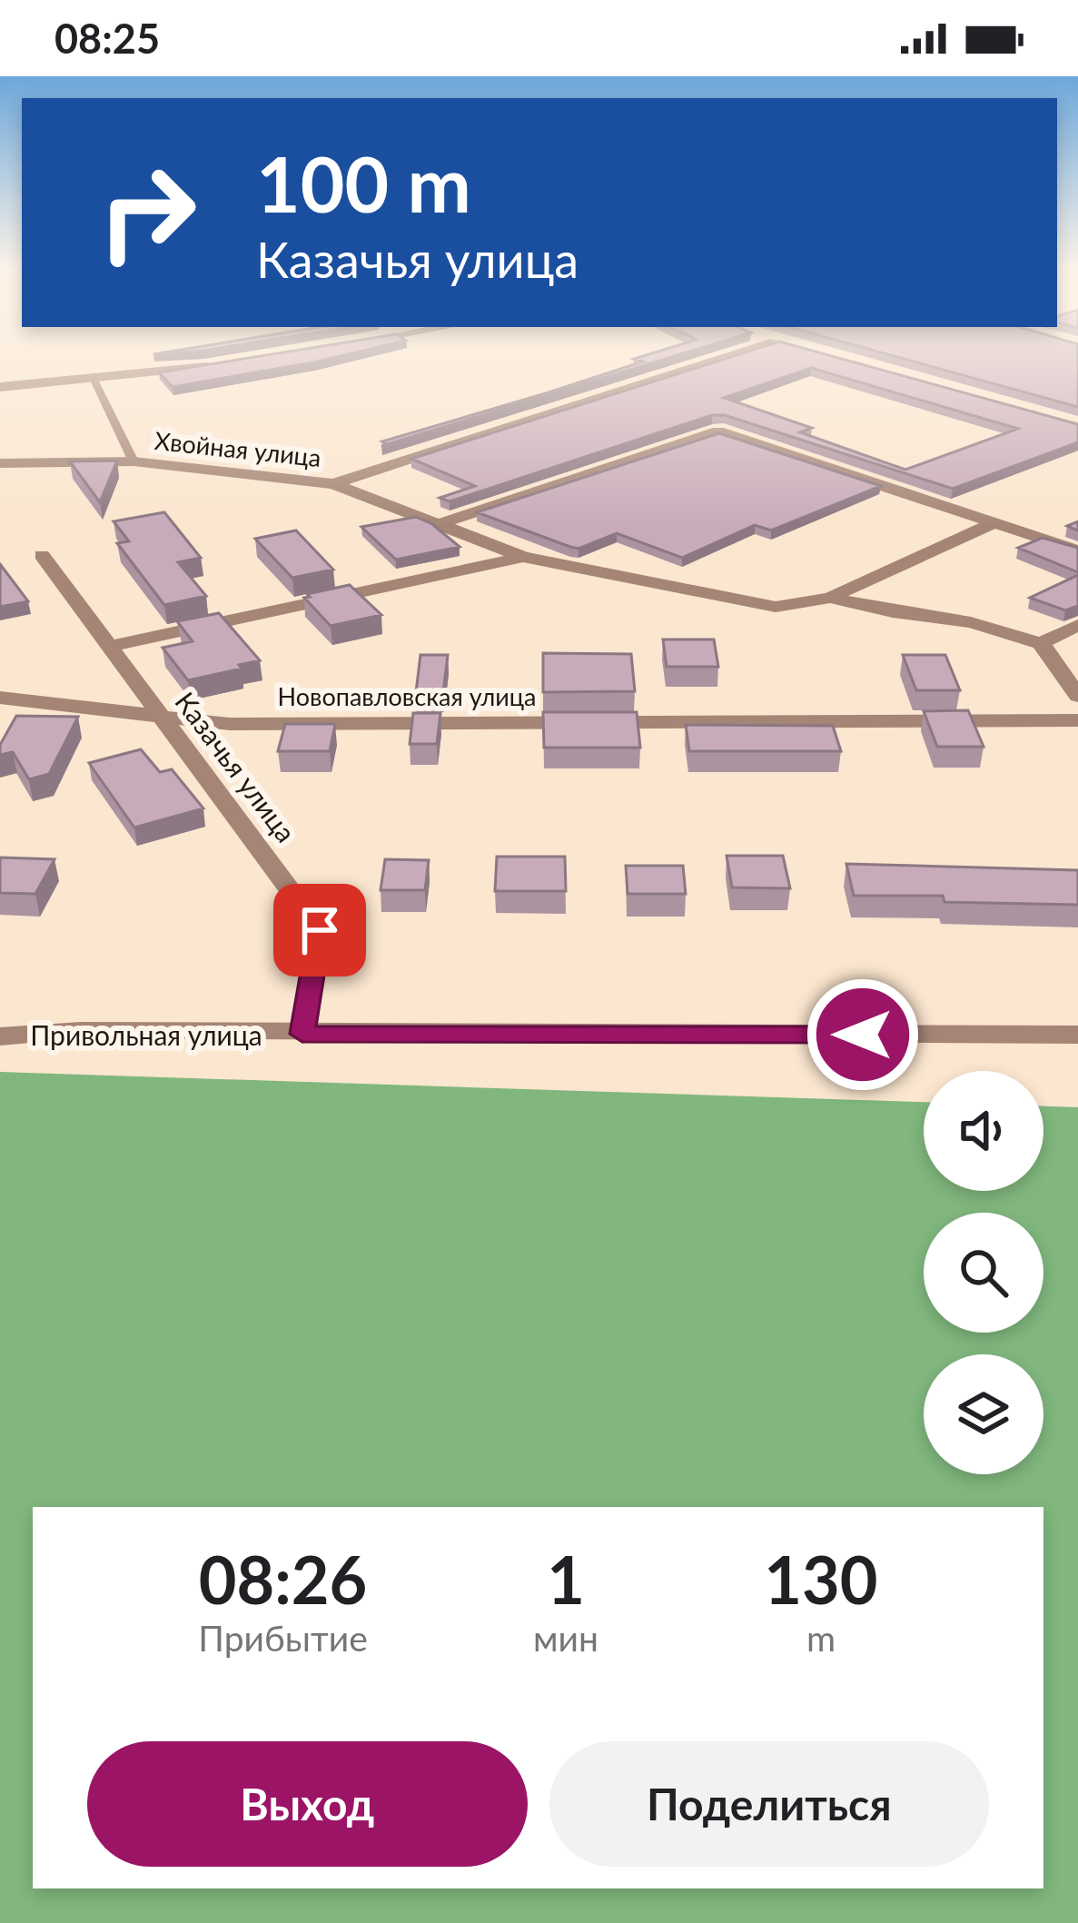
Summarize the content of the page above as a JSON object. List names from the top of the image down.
{
  "streets": {
    "street": [
      "Хвойная улица",
      "Новопавловская улица",
      "Казачья улица",
      "Привольная улица"
    ]
  },
  "crossings": [
    ["Новопавловская улица", "Казачья улица"],
    ["Казачья улица", "Привольная улица"]
  ],
  "page": {
    "status": "08:25",
    "turn": ["100 m", "Казачья улица"],
    "eta": [
      "08:26",
      "Прибытие",
      "1",
      "мин",
      "130",
      "m"
    ],
    "buttons": ["Выход", "Поделиться"]
  }
}
